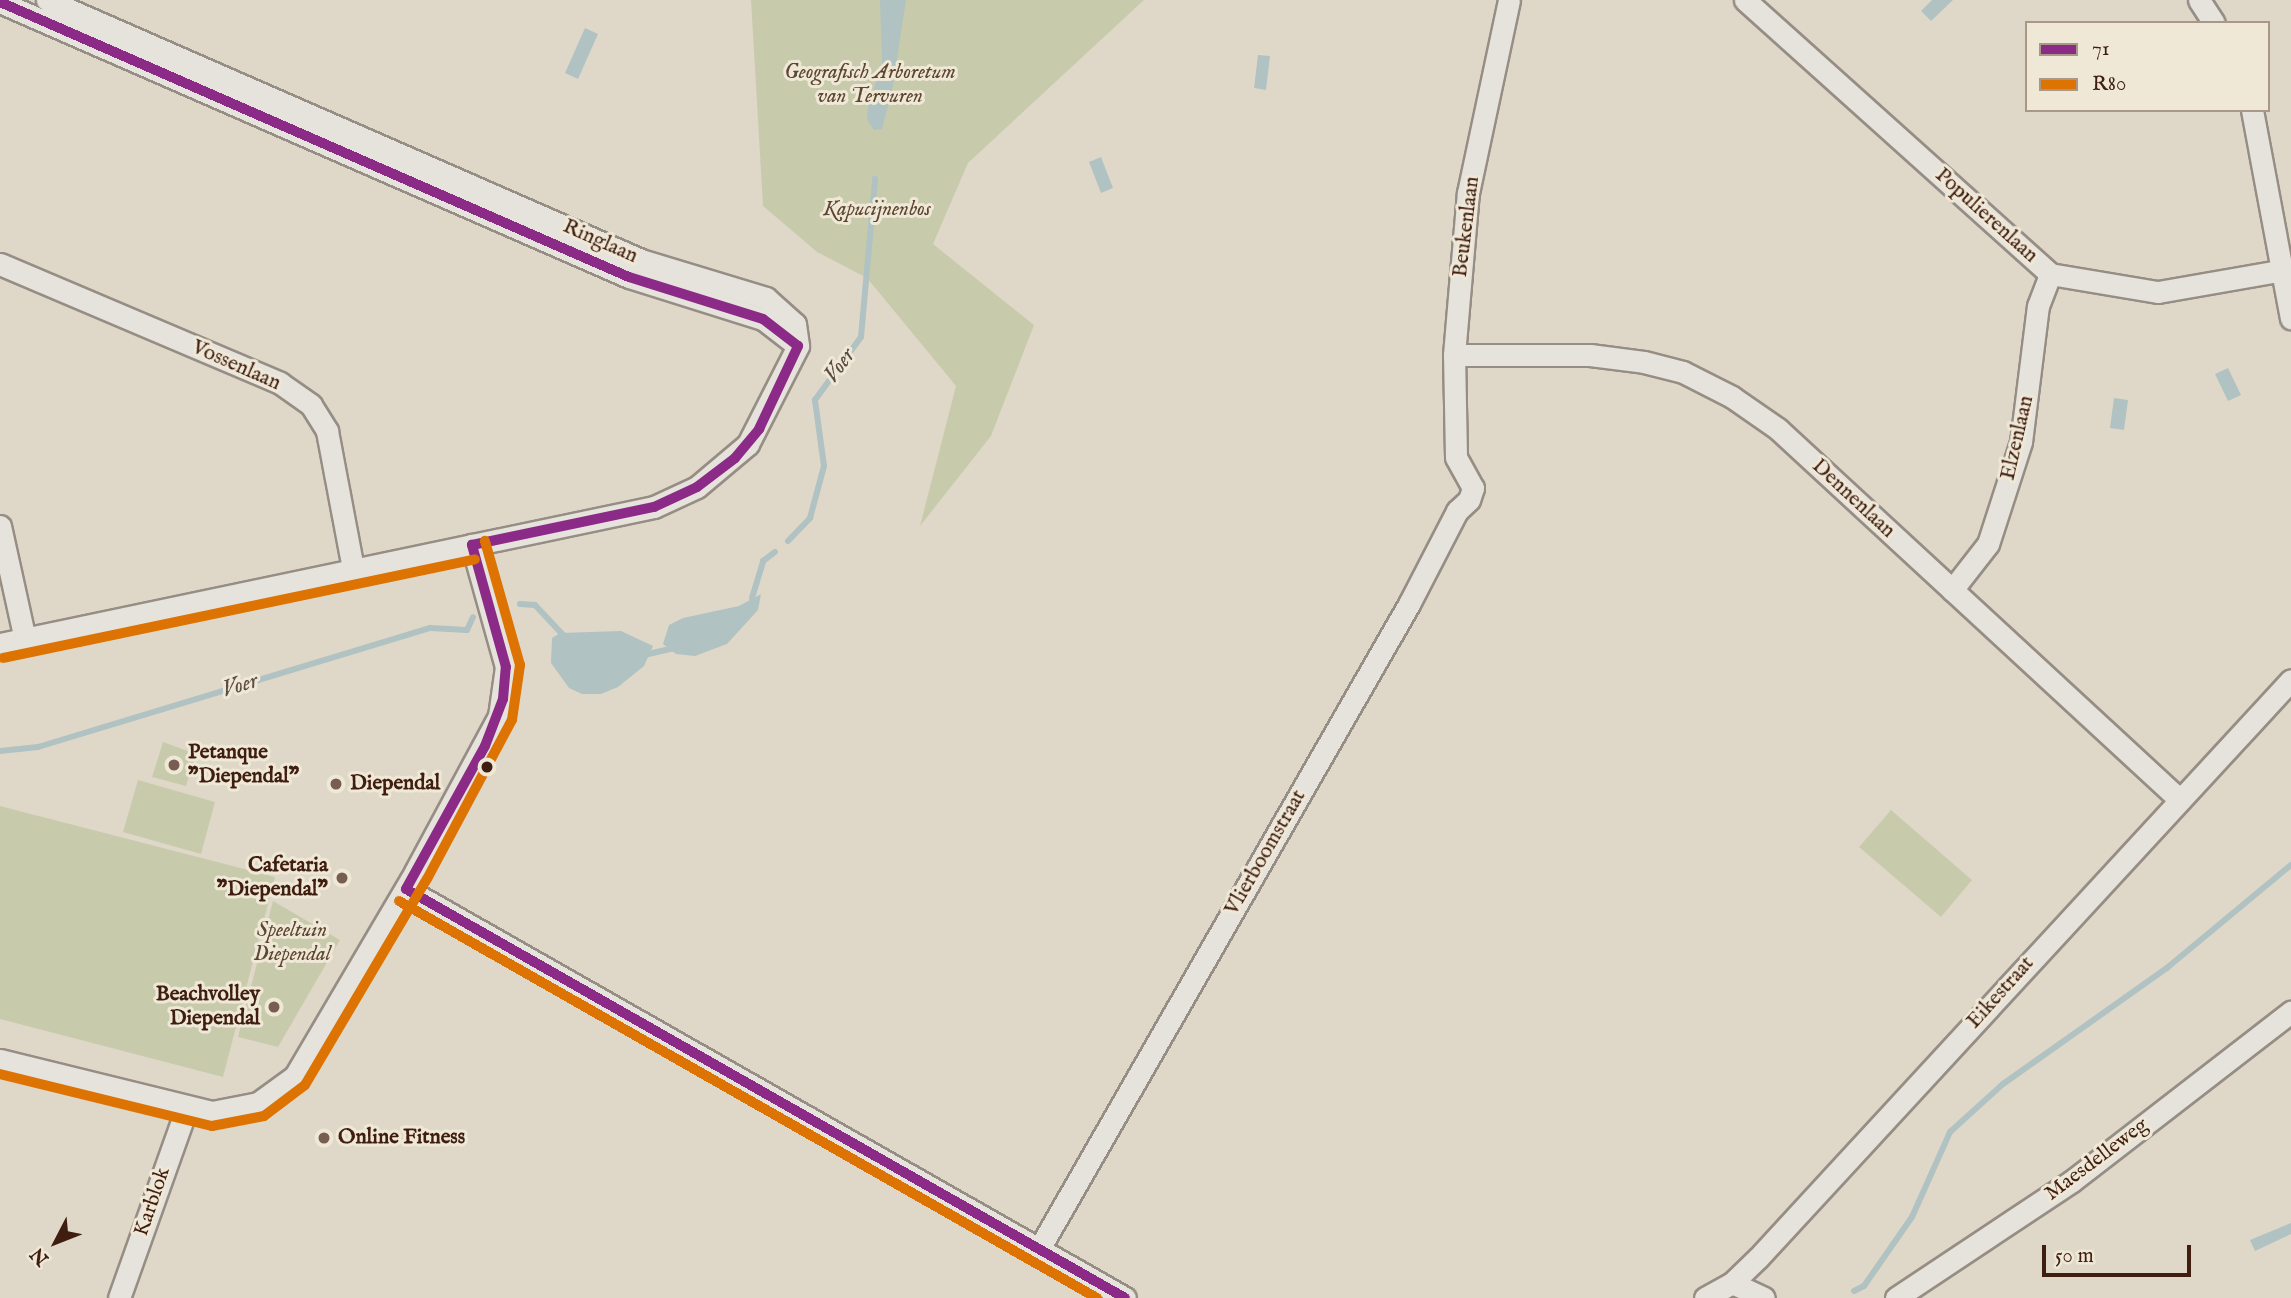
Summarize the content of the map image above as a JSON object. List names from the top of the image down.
{
  "streets": {
    "street": [
      "Populierenlaan",
      "Beukenlaan",
      "Ringlaan",
      "Vossenlaan",
      "Elzenlaan",
      "Dennenlaan",
      "Vlierboomstraat",
      "Eikestraat",
      "Maesdelleweg",
      "Karblok"
    ]
  },
  "crossings": [
    ["Populierenlaan", "Elzenlaan"],
    ["Beukenlaan", "Dennenlaan"],
    ["Beukenlaan", "Vlierboomstraat"],
    ["Elzenlaan", "Dennenlaan"],
    ["Dennenlaan", "Eikestraat"]
  ],
  "water": ["Voer"],
  "parks": ["Geografisch Arboretum van Tervuren", "Kapucijnenbos", "Speeltuin Diependal"],
  "places": [
    "Petanque \"Diependal\"",
    "Diependal",
    "Cafetaria \"Diependal\"",
    "Beachvolley Diependal",
    "Online Fitness"
  ],
  "lines": ["transit line 71", "transit line R80"],
  "legend": ["71", "R80"],
  "scale_bar": "50 m",
  "north": "bottom left"
}
